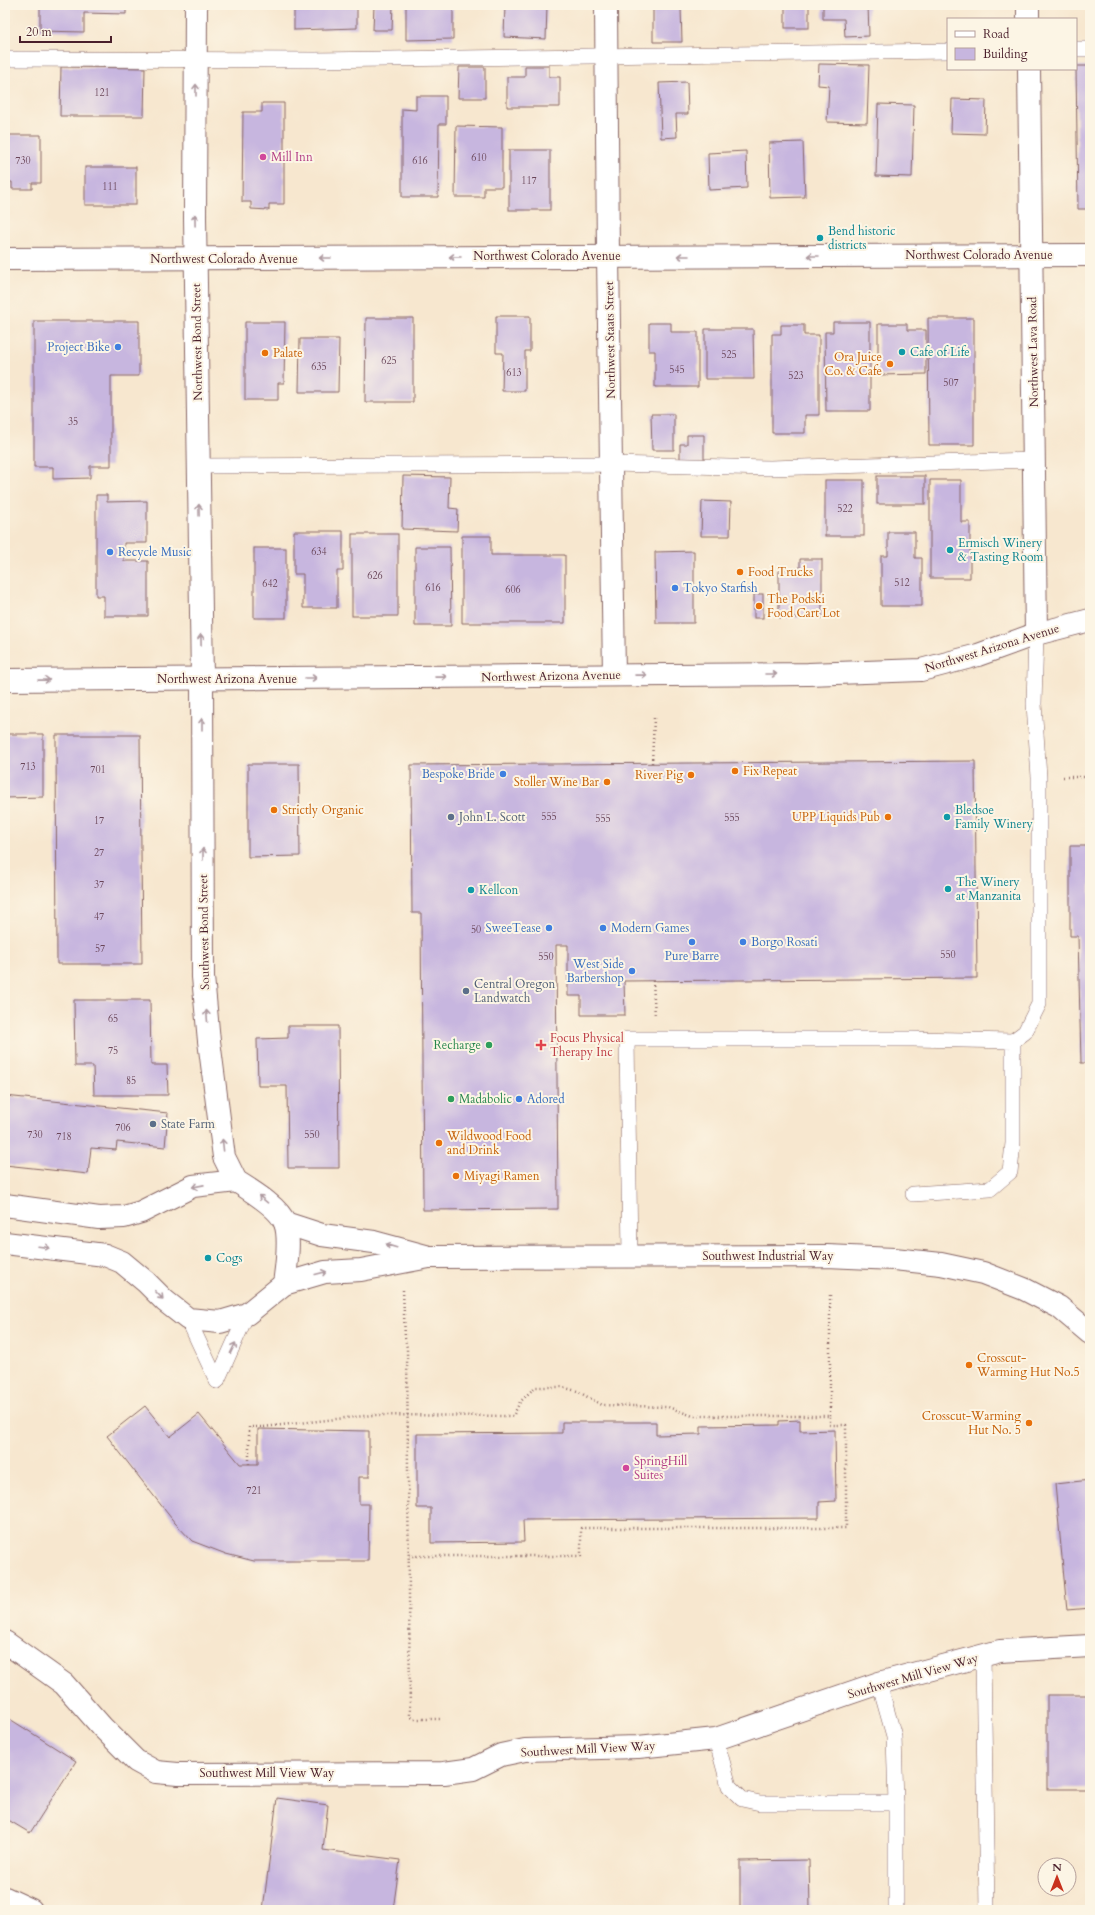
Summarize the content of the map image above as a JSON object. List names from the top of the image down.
{
  "streets": {
    "street": [
      "Northwest Colorado Avenue",
      "Northwest Staats Street",
      "Northwest Bond Street",
      "Northwest Lava Road",
      "Northwest Arizona Avenue",
      "Southwest Bond Street",
      "Southwest Industrial Way",
      "Southwest Mill View Way"
    ]
  },
  "crossings": [
    ["Northwest Colorado Avenue", "Northwest Staats Street"],
    ["Northwest Colorado Avenue", "Northwest Bond Street"],
    ["Northwest Colorado Avenue", "Northwest Lava Road"],
    ["Northwest Staats Street", "Northwest Arizona Avenue"],
    ["Northwest Bond Street", "Northwest Arizona Avenue"],
    ["Northwest Bond Street", "Southwest Bond Street"],
    ["Northwest Lava Road", "Northwest Arizona Avenue"],
    ["Northwest Arizona Avenue", "Southwest Bond Street"]
  ],
  "one_way": [
    "Northwest Colorado Avenue",
    "Northwest Bond Street",
    "Northwest Arizona Avenue",
    "Southwest Bond Street"
  ],
  "places": {
    "other": [
      "Mill Inn",
      "Bend historic districts",
      "Project Bike",
      "Cafe of Life",
      "Palate",
      "Ora Juice Co. & Cafe",
      "Ermisch Winery & Tasting Room",
      "Recycle Music",
      "Food Trucks",
      "Tokyo Starfish",
      "The Podski Food Cart Lot",
      "Fix Repeat",
      "Bespoke Bride",
      "River Pig",
      "Stoller Wine Bar",
      "Strictly Organic",
      "John L. Scott",
      "UPP Liquids Pub",
      "Bledsoe Family Winery",
      "The Winery at Manzanita",
      "Kellcon",
      "SweeTease",
      "Modern Games",
      "Pure Barre",
      "Borgo Rosati",
      "West Side Barbershop",
      "Central Oregon Landwatch",
      "Recharge",
      "Madabolic",
      "Adored",
      "State Farm",
      "Wildwood Food and Drink",
      "Miyagi Ramen",
      "Cogs",
      "Crosscut- Warming Hut No.5",
      "Crosscut-Warming Hut No. 5",
      "SpringHill Suites"
    ],
    "health": ["Focus Physical Therapy Inc"]
  },
  "house_numbers": [
    "121",
    "610",
    "730",
    "616",
    "117",
    "111",
    "525",
    "625",
    "635",
    "545",
    "613",
    "523",
    "507",
    "35",
    "522",
    "634",
    "626",
    "512",
    "642",
    "616",
    "606",
    "713",
    "701",
    "555",
    "555",
    "555",
    "17",
    "27",
    "37",
    "47",
    "50",
    "57",
    "550",
    "550",
    "65",
    "75",
    "85",
    "706",
    "730",
    "550",
    "718",
    "721"
  ],
  "legend": ["Road", "Building"],
  "scale_bar": "20 m",
  "north": "top"
}
